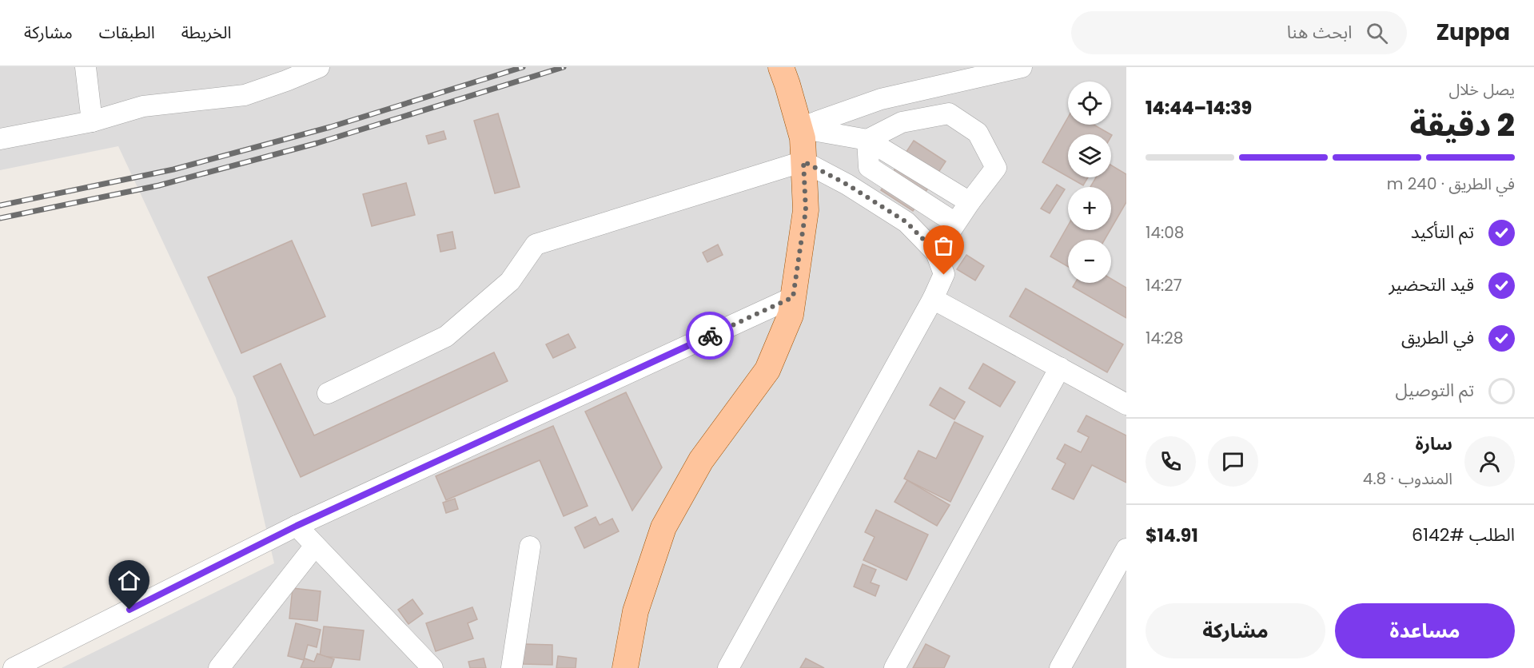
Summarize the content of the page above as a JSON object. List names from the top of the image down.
{
  "page": {
    "header": "Zuppa",
    "search": "ابحث هنا",
    "nav": ["الخريطة", "الطبقات", "مشاركة"],
    "heading": ["2 دقيقة", "يصل خلال", "14:39–14:44"],
    "panel": [
      "سارة",
      "المندوب · 4.8",
      "الطلب #6142",
      "$14.91"
    ],
    "map_buttons": ["+", "−"],
    "bar": "في الطريق · 240 m",
    "list": [
      ["تم التأكيد", "14:08"],
      ["قيد التحضير", "14:27"],
      ["في الطريق", "14:28"],
      "تم التوصيل"
    ],
    "buttons": ["مساعدة", "مشاركة"]
  }
}
